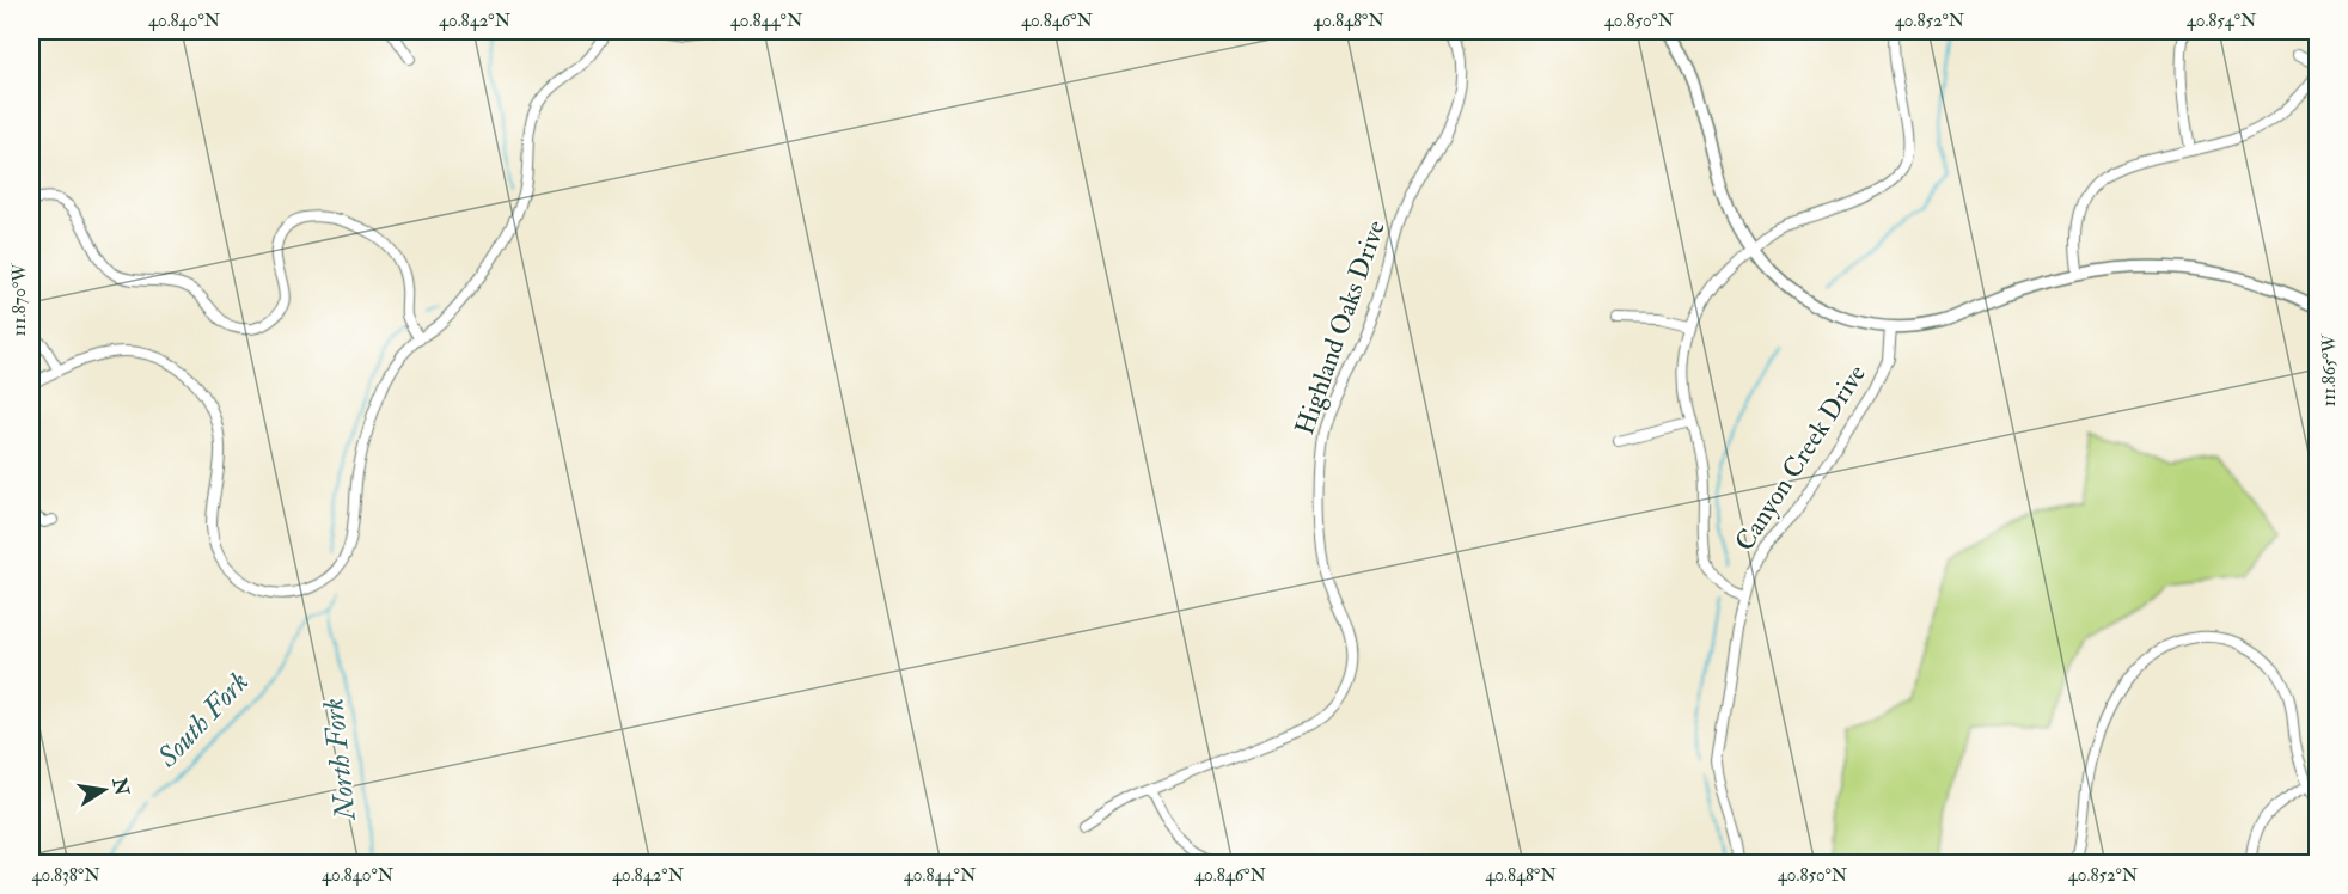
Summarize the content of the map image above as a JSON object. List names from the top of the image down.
{
  "streets": {
    "street": ["Highland Oaks Drive", "Canyon Creek Drive"]
  },
  "water": ["South Fork", "North Fork"],
  "north": "right",
  "coordinates": [
    "40.840°N",
    "40.842°N",
    "40.844°N",
    "40.846°N",
    "40.848°N",
    "40.850°N",
    "40.852°N",
    "40.854°N",
    "111.870°W",
    "111.865°W",
    "40.838°N"
  ]
}
